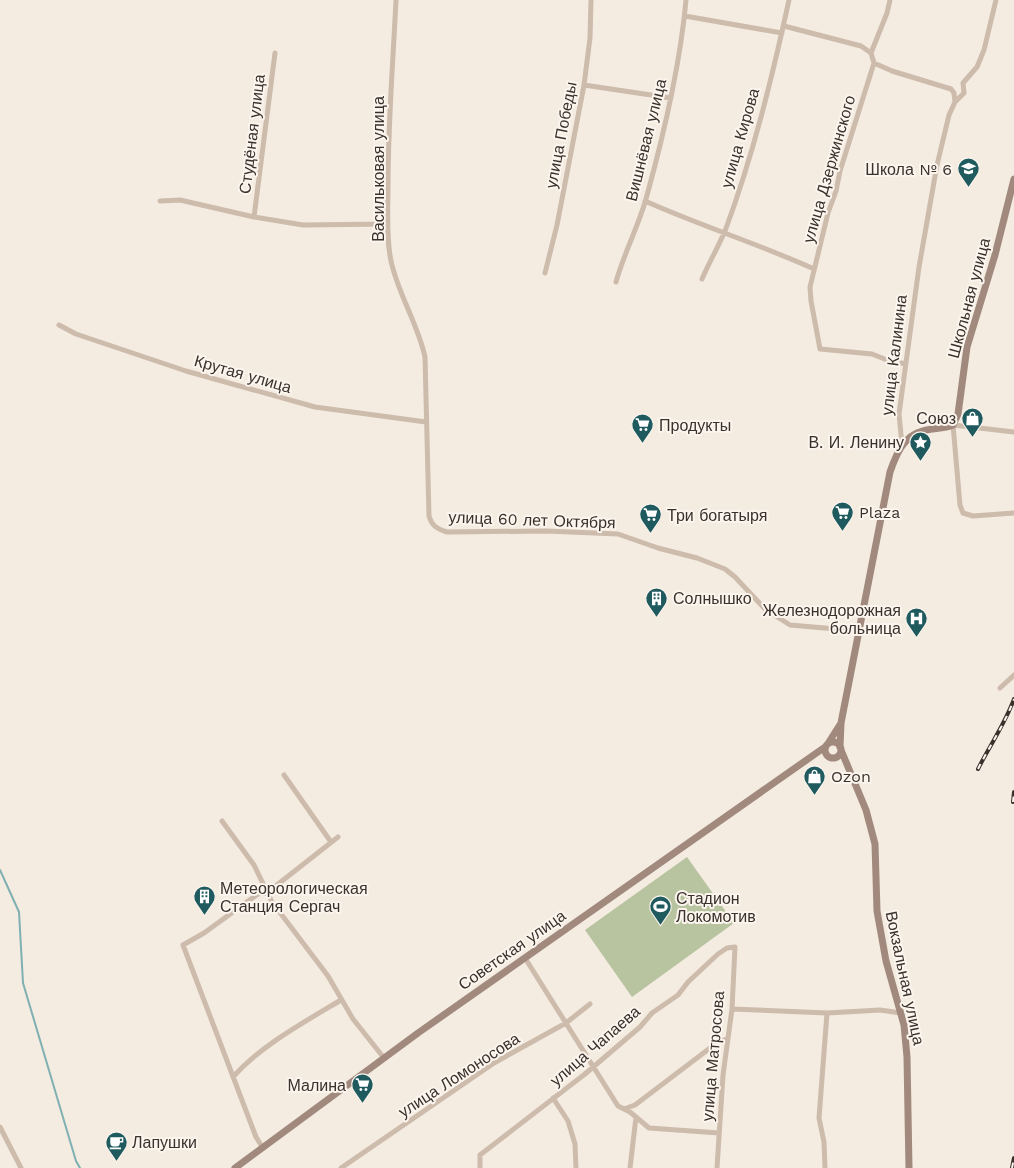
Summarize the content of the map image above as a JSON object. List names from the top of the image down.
{
  "streets": {
    "main road": [
      "Школьная улица",
      "улица Калинина",
      "Советская улица",
      "Вокзальная улица"
    ],
    "street": [
      "Студёная улица",
      "улица Победы",
      "улица Кирова",
      "Вишнёвая улица",
      "Васильковая улица",
      "улица Дзержинского",
      "Крутая улица",
      "улица 60 лет Октября",
      "улица Чапаева",
      "улица Матросова",
      "улица Ломоносова"
    ]
  },
  "crossings": [
    ["Васильковая улица", "Крутая улица"],
    ["Васильковая улица", "улица 60 лет Октября"],
    ["улица Дзержинского", "улица Калинина"],
    ["улица Калинина", "улица 60 лет Октября"],
    ["Крутая улица", "улица 60 лет Октября"],
    ["улица Чапаева", "улица Матросова"]
  ],
  "places": {
    "school or university": ["Школа № 6"],
    "shop": ["Союз", "Ozon"],
    "supermarket": [
      "Продукты",
      "Plaza",
      "Три богатыря",
      "Малина"
    ],
    "place": ["В. И. Ленину"],
    "building": ["Солнышко", "Метеорологическая Станция Сергач"],
    "hospital": ["Железнодорожная больница"],
    "sports": ["Стадион Локомотив"],
    "cafe": ["Лапушки"]
  }
}
